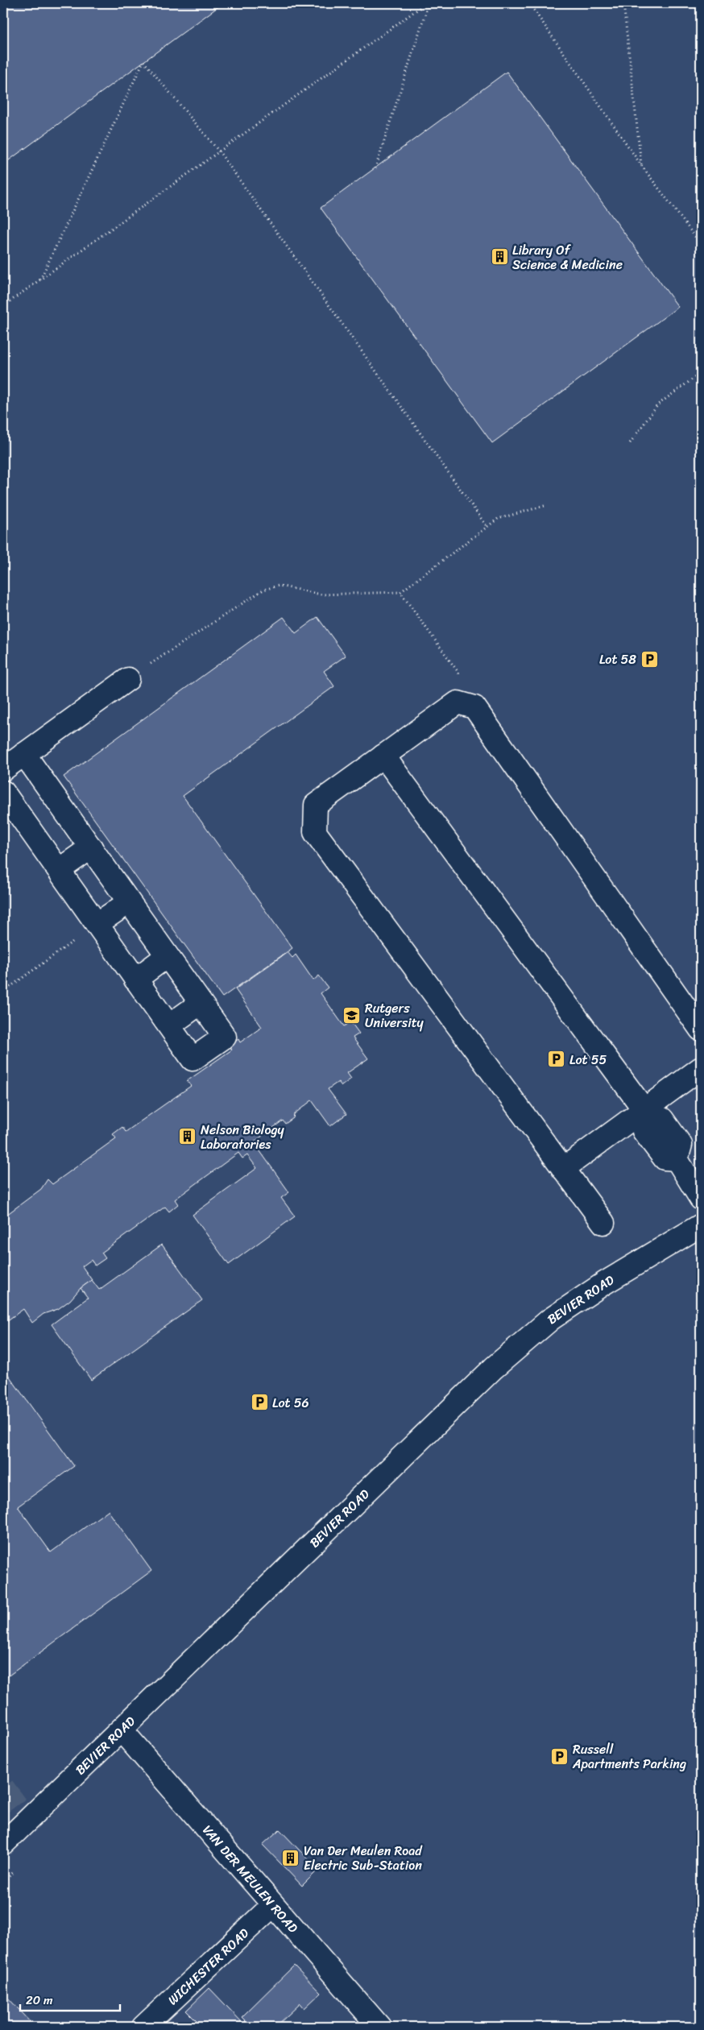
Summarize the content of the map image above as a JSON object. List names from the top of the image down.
{
  "streets": {
    "street": ["BEVIER ROAD", "VAN DER MEULEN ROAD", "WICHESTER ROAD"]
  },
  "crossings": [
    ["BEVIER ROAD", "VAN DER MEULEN ROAD"],
    ["VAN DER MEULEN ROAD", "WICHESTER ROAD"]
  ],
  "places": {
    "building": ["Library Of Science & Medicine", "Nelson Biology Laboratories", "Van Der Meulen Road Electric Sub-Station"],
    "parking": [
      "Lot 58",
      "Lot 55",
      "Lot 56",
      "Russell Apartments Parking"
    ],
    "school or university": ["Rutgers University"]
  },
  "scale_bar": "20 m"
}
